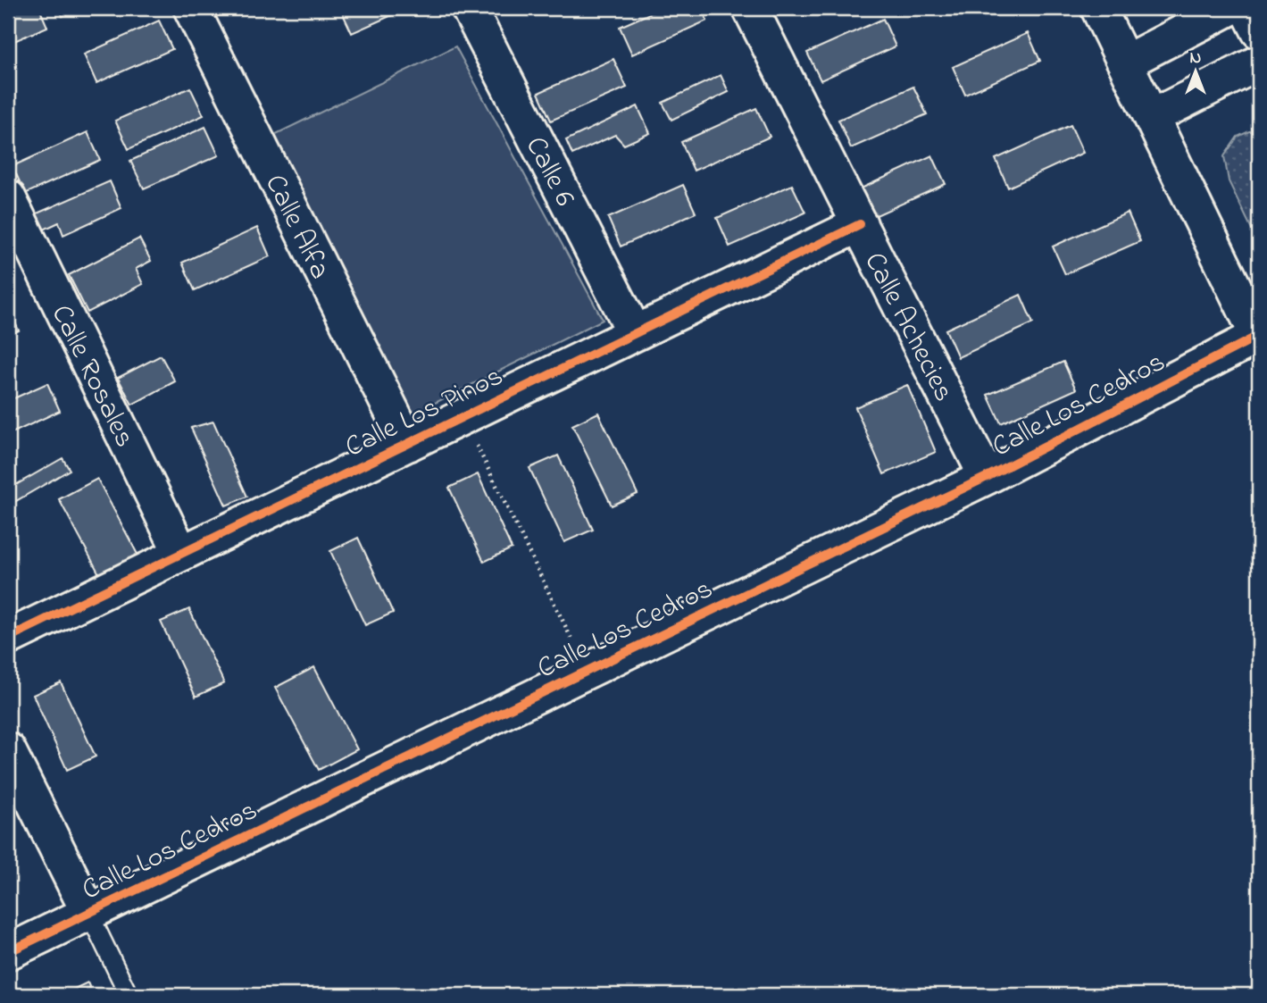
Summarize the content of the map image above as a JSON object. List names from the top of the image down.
{
  "streets": {
    "street": [
      "Calle 6",
      "Calle Alfa",
      "Calle Achecies",
      "Calle Rosales",
      "Calle Los Cedros",
      "Calle Los Pinos"
    ]
  },
  "crossings": [
    ["Calle 6", "Calle Los Pinos"],
    ["Calle Alfa", "Calle Los Pinos"],
    ["Calle Achecies", "Calle Los Cedros"],
    ["Calle Achecies", "Calle Los Pinos"],
    ["Calle Rosales", "Calle Los Pinos"]
  ],
  "north": "top"
}
